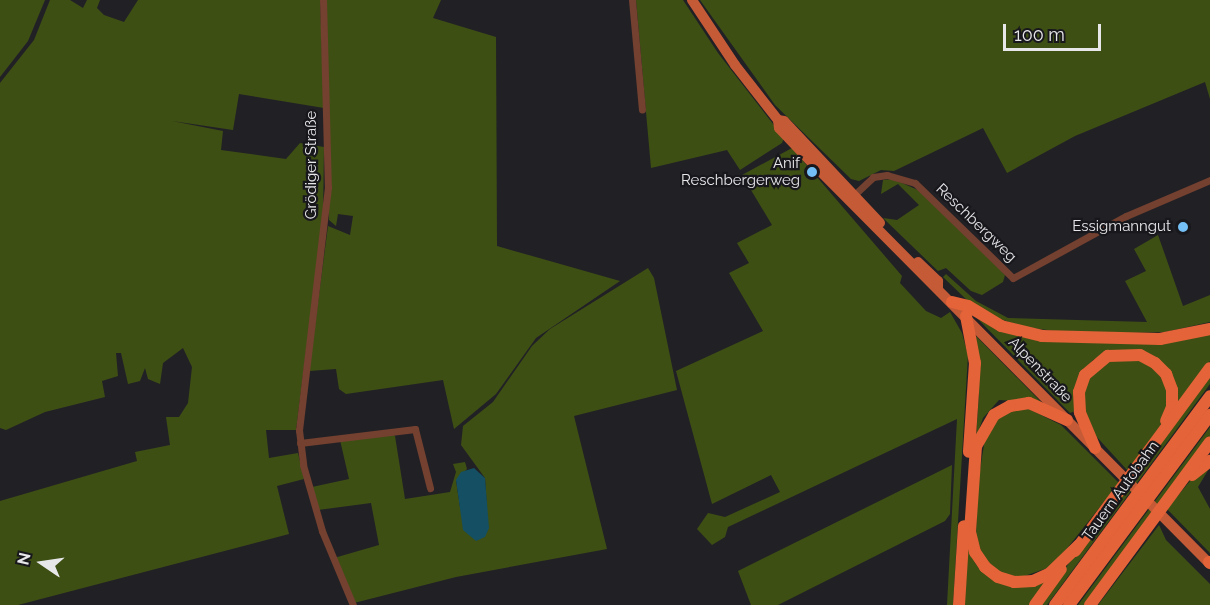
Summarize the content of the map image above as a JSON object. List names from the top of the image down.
{
  "streets": {
    "highway": ["Tauern Autobahn"],
    "main road": ["Alpenstraße"],
    "street": ["Grödiger Straße", "Reschbergweg"]
  },
  "crossings": [
    ["Reschbergweg", "Alpenstraße"]
  ],
  "places": ["Anif Reschbergerweg", "Essigmanngut"],
  "scale_bar": "100 m",
  "north": "left"
}
